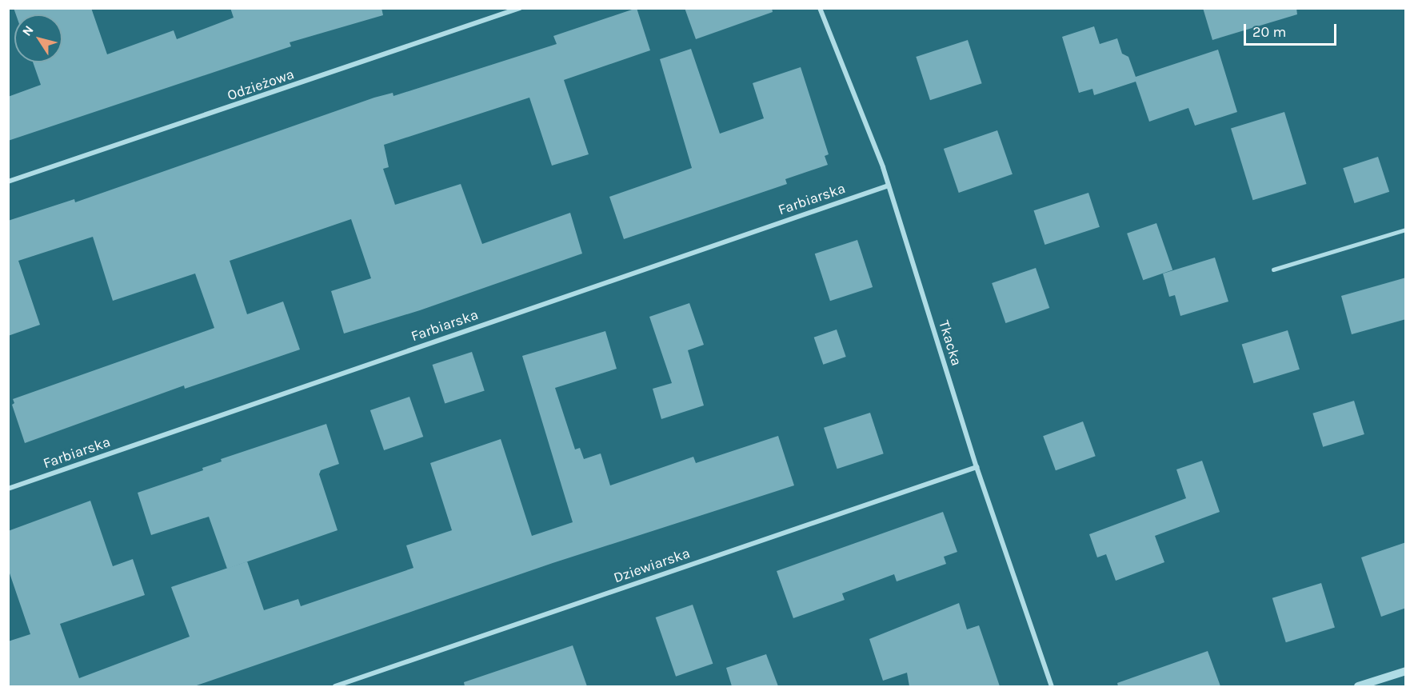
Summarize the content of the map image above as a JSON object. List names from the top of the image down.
{
  "streets": {
    "street": [
      "Odzieżowa",
      "Farbiarska",
      "Tkacka",
      "Dziewiarska"
    ]
  },
  "crossings": [
    ["Farbiarska", "Tkacka"],
    ["Tkacka", "Dziewiarska"]
  ],
  "scale_bar": "20 m",
  "north": "top left"
}
